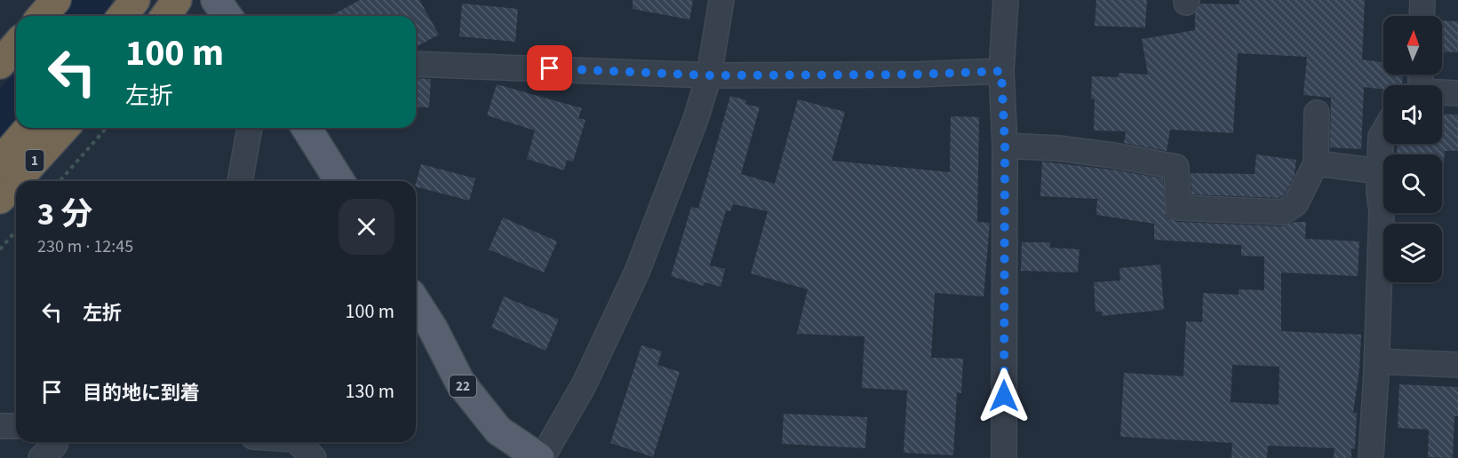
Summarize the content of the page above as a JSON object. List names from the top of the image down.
{
  "streets": {
    "highway": ["1"],
    "main road": ["22"]
  },
  "north": "top",
  "page": {
    "turn": ["100 m", "左折"],
    "heading": ["3 分", "230 m · 12:45"],
    "list": [
      {
        "name": "左折",
        "value": "100 m"
      },
      {
        "name": "目的地に到着",
        "value": "130 m"
      }
    ]
  }
}
